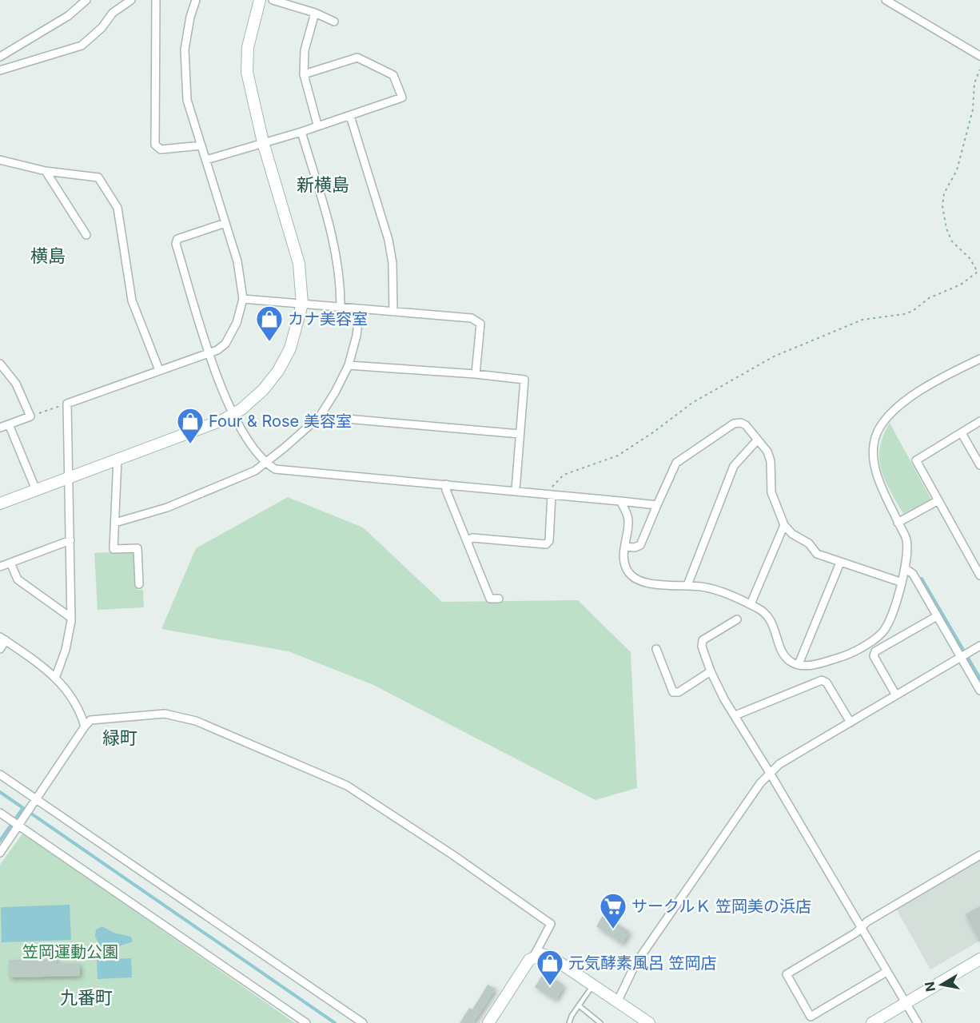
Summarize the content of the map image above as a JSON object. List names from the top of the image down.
{
  "districts": [
    "新横島",
    "横島",
    "緑町",
    "九番町"
  ],
  "parks": ["笠岡運動公園"],
  "places": {
    "shop": ["カナ美容室", "Four & Rose 美容室", "元気酵素風呂 笠岡店"],
    "supermarket": ["サークルＫ 笠岡美の浜店"]
  },
  "north": "left"
}
